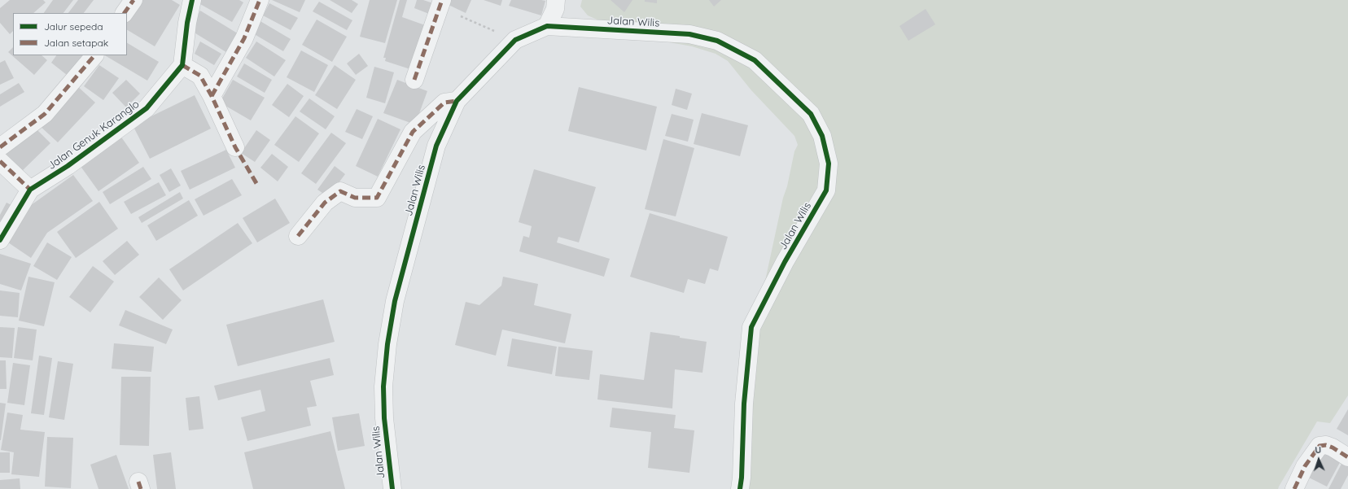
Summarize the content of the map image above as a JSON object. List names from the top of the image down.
{
  "streets": {
    "street": ["Jalan Wilis", "Jalan Genuk Karanglo"]
  },
  "legend": ["Jalur sepeda", "Jalan setapak"],
  "north": "top"
}
